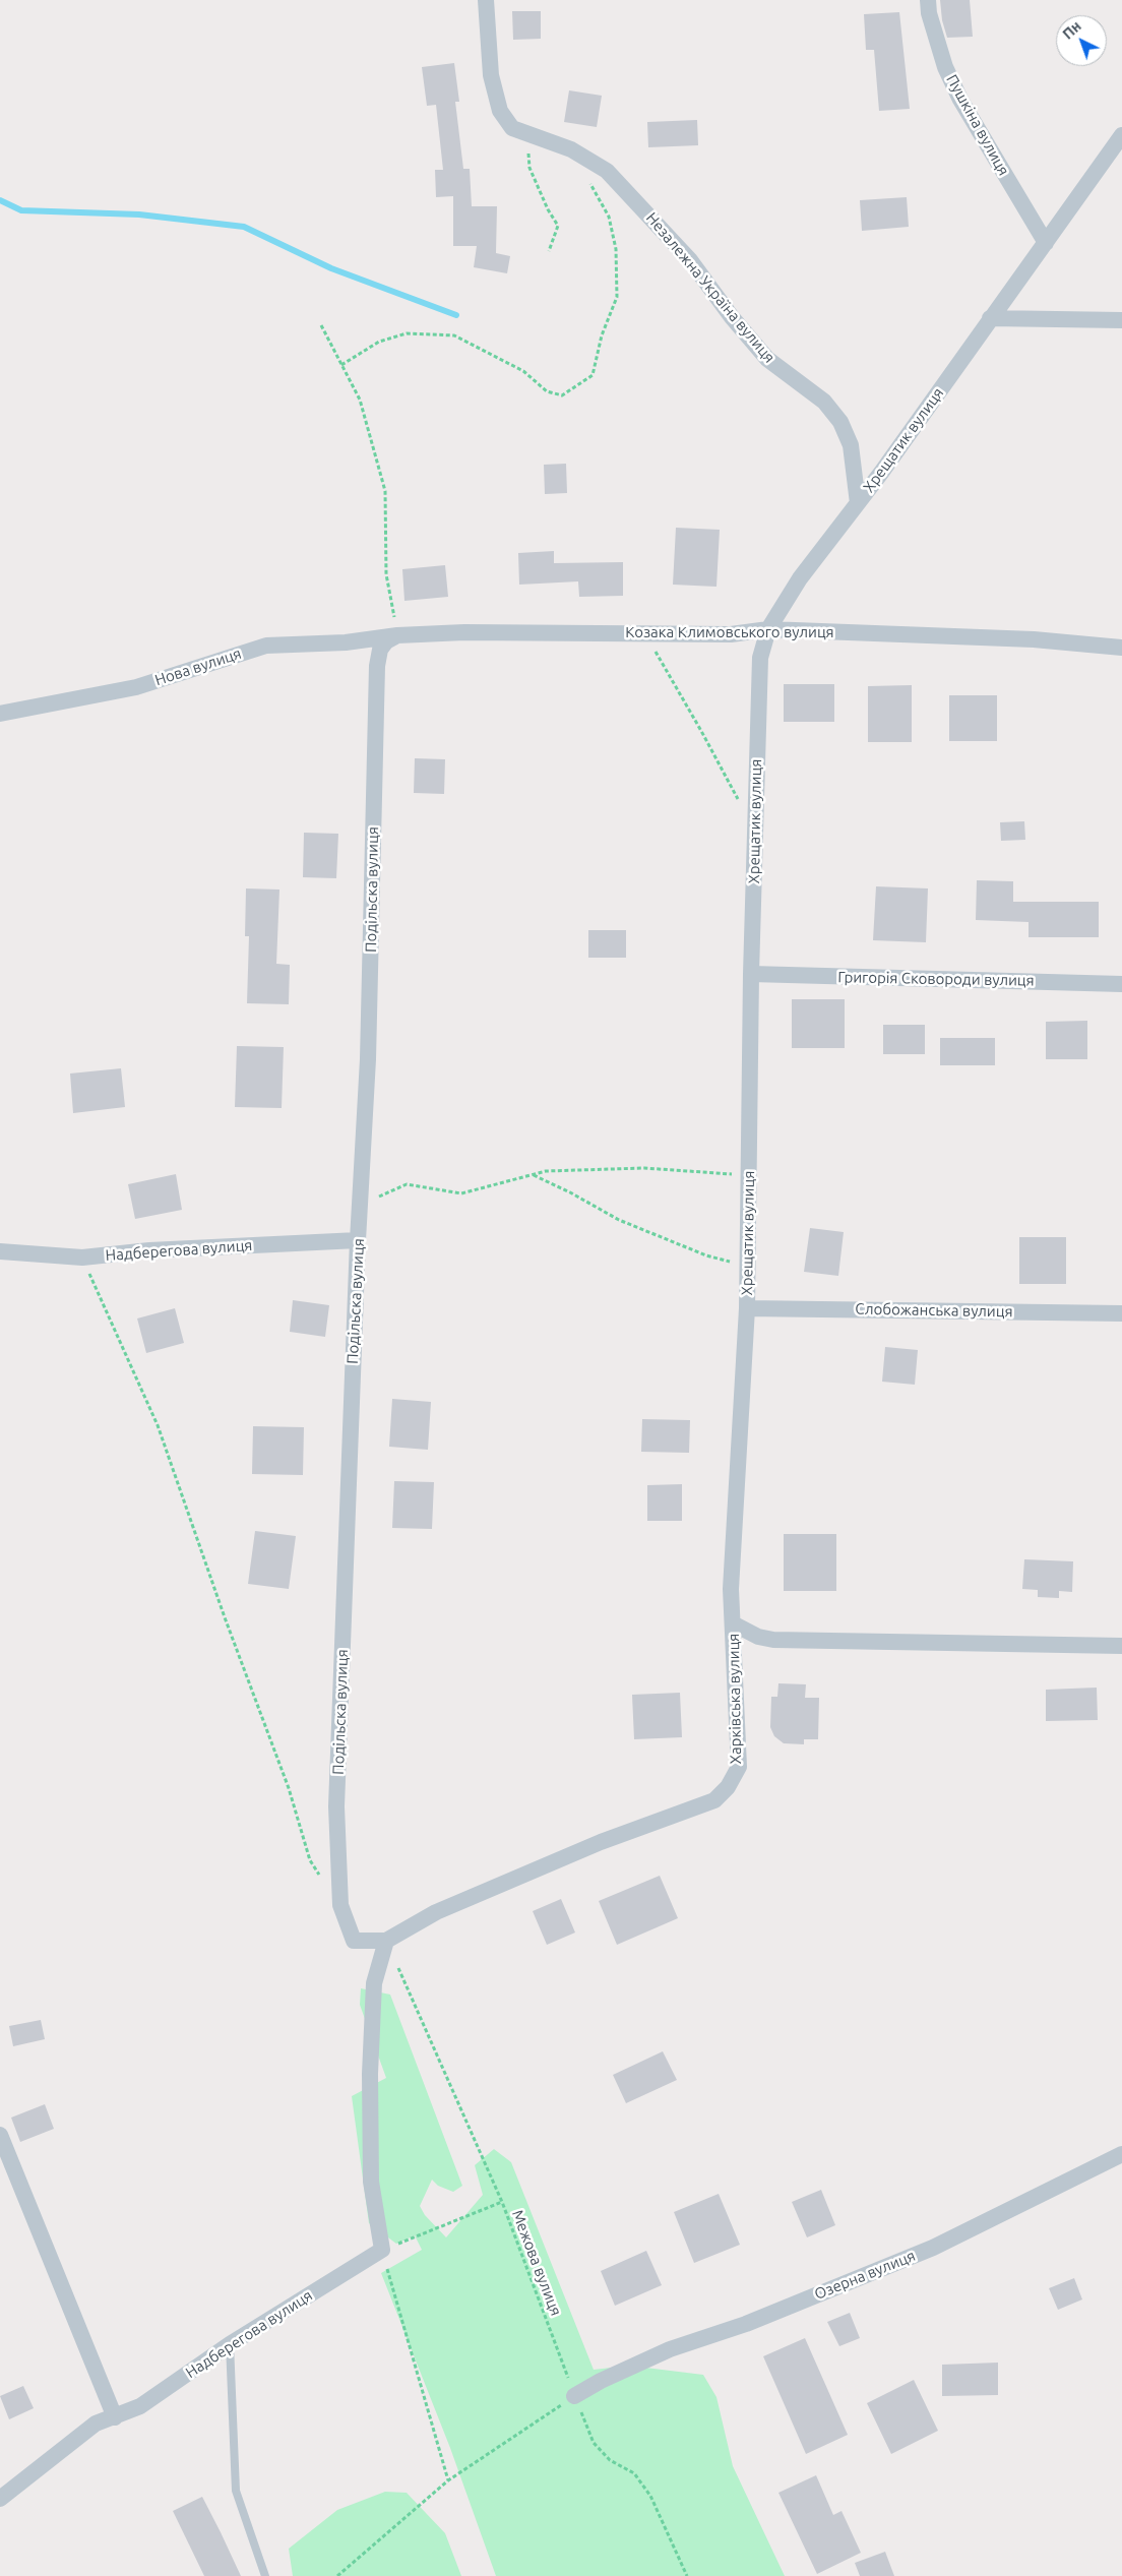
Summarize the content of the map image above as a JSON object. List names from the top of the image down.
{
  "streets": {
    "street": [
      "Пушкіна вулиця",
      "Незалежна Україна вулиця",
      "Хрещатик вулиця",
      "Козака Климовського вулиця",
      "Нова вулиця",
      "Подільска вулиця",
      "Григорія Сковороди вулиця",
      "Надберегова вулиця",
      "Слобожанська вулиця",
      "Харківська вулиця",
      "Озерна вулиця"
    ],
    "path": ["Межова вулиця"]
  },
  "crossings": [
    ["Пушкіна вулиця", "Хрещатик вулиця"],
    ["Незалежна Україна вулиця", "Хрещатик вулиця"],
    ["Хрещатик вулиця", "Козака Климовського вулиця"],
    ["Хрещатик вулиця", "Григорія Сковороди вулиця"],
    ["Хрещатик вулиця", "Слобожанська вулиця"],
    ["Хрещатик вулиця", "Харківська вулиця"],
    ["Козака Климовського вулиця", "Нова вулиця"],
    ["Козака Климовського вулиця", "Подільска вулиця"],
    ["Нова вулиця", "Подільска вулиця"],
    ["Подільска вулиця", "Надберегова вулиця"],
    ["Подільска вулиця", "Харківська вулиця"],
    ["Подільска вулиця", "Межова вулиця"],
    ["Харківська вулиця", "Межова вулиця"],
    ["Межова вулиця", "Озерна вулиця"]
  ],
  "north": "top left"
}
